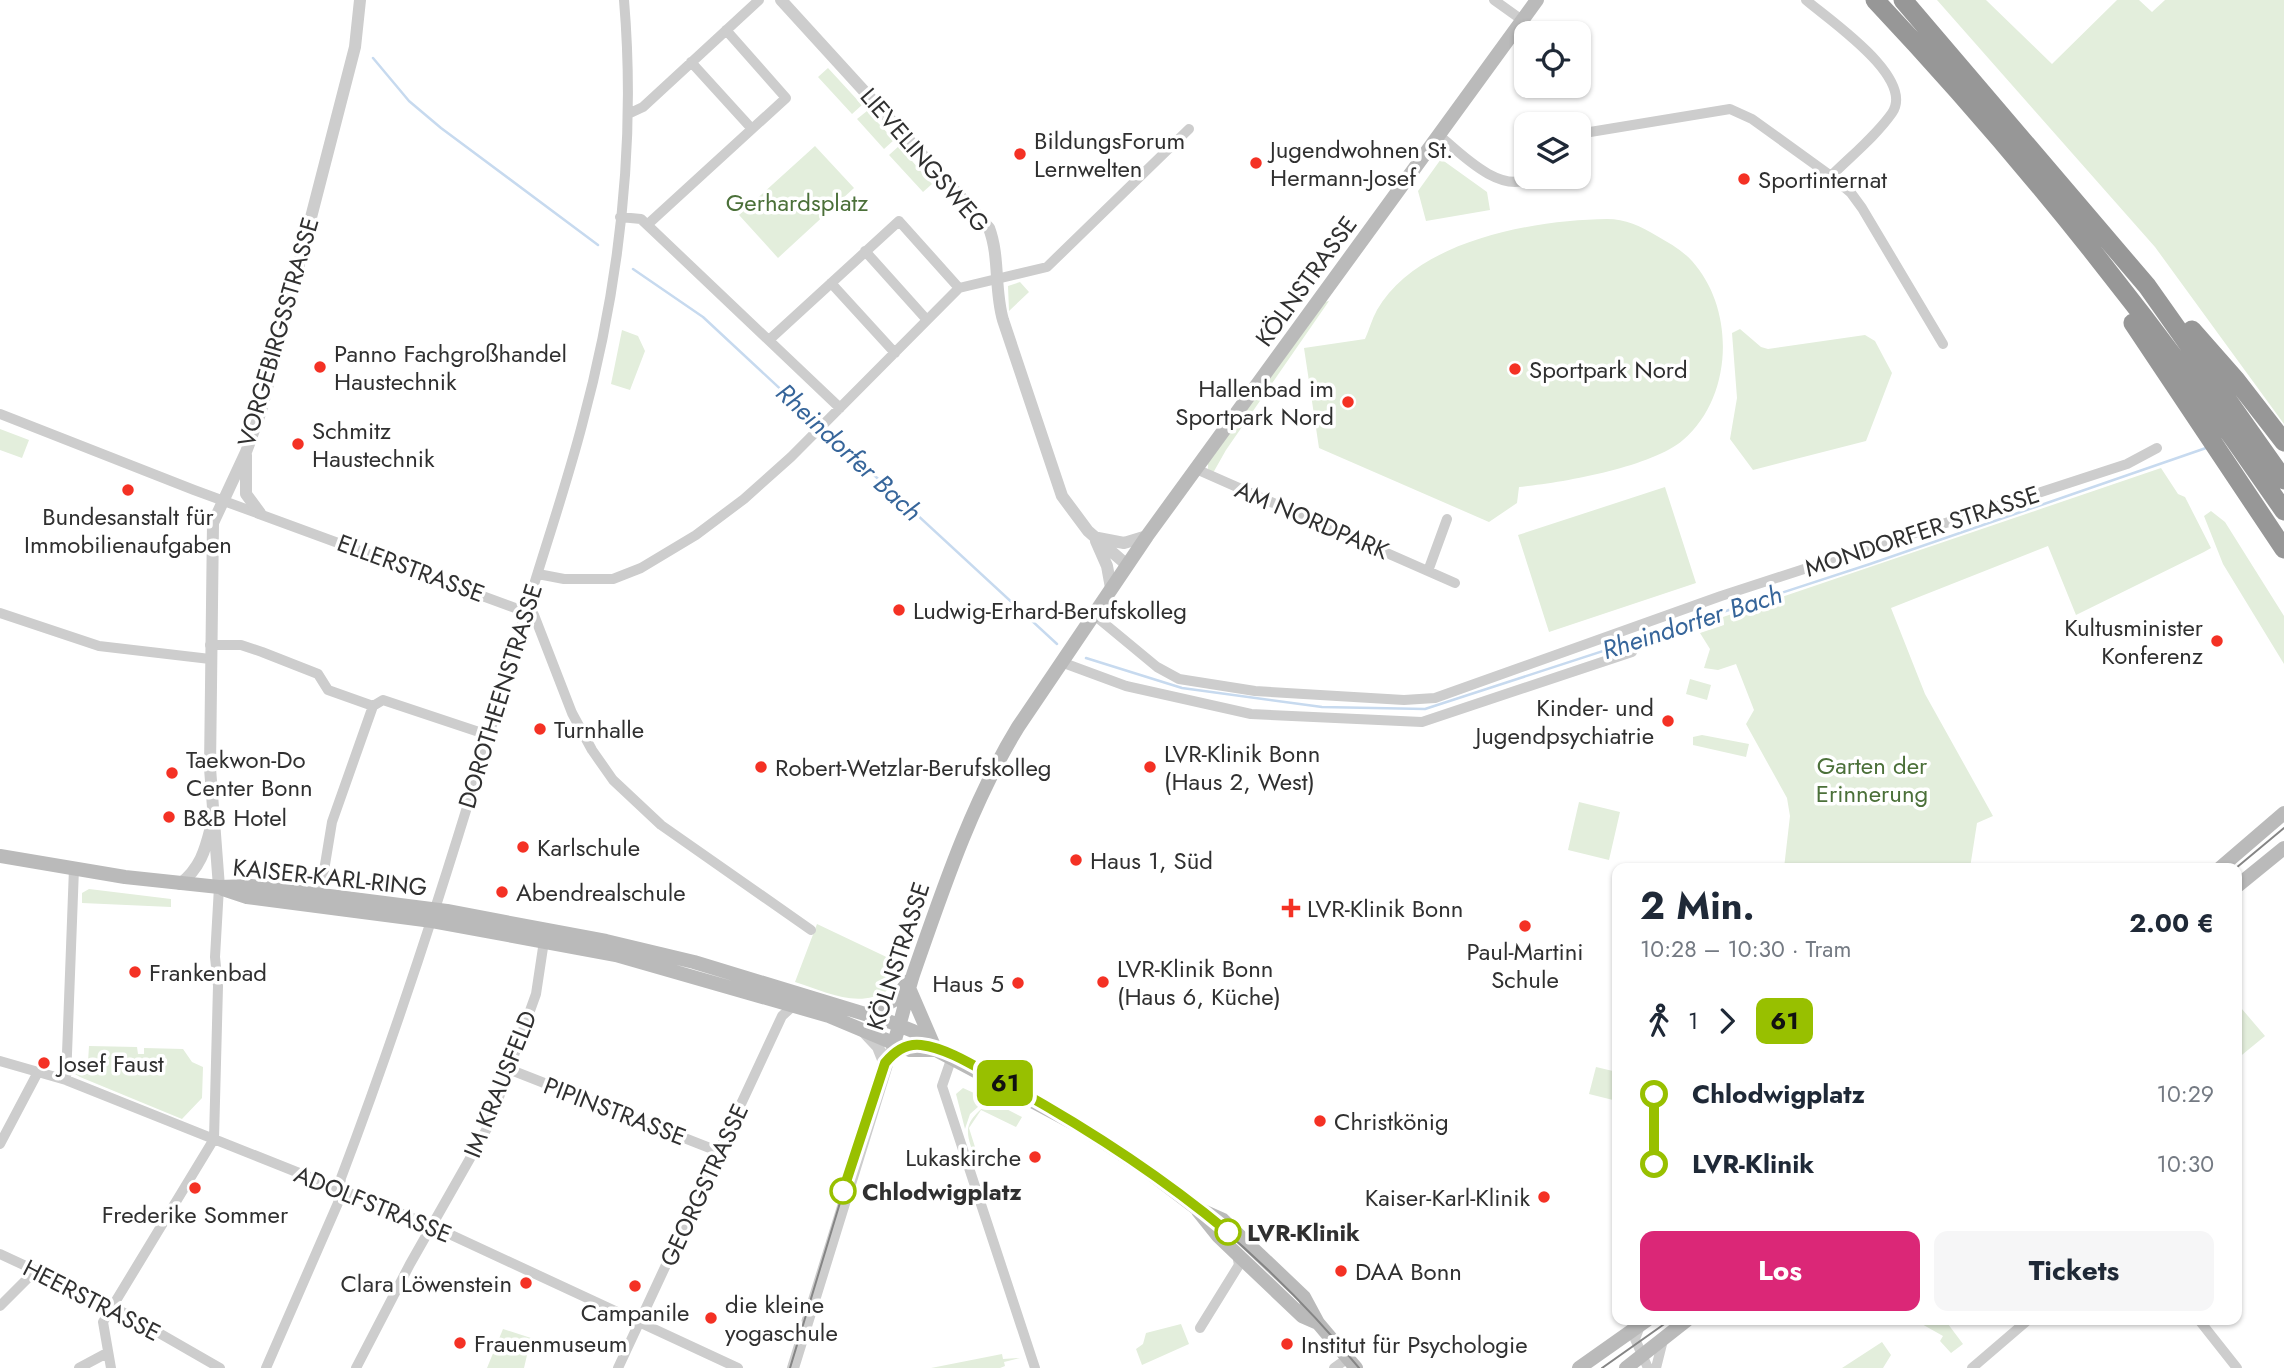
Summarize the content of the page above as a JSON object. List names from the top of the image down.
{
  "streets": {
    "main road": ["KÖLNSTRASSE", "KAISER-KARL-RING"],
    "street": [
      "LIEVELINGSWEG",
      "VORGEBIRGSSTRASSE",
      "AM NORDPARK",
      "MONDORFER STRASSE",
      "ELLERSTRASSE",
      "DOROTHEENSTRASSE",
      "IM KRAUSFELD",
      "PIPINSTRASSE",
      "GEORGSTRASSE",
      "ADOLFSTRASSE",
      "HEERSTRASSE"
    ]
  },
  "crossings": [
    ["LIEVELINGSWEG", "KÖLNSTRASSE"],
    ["KÖLNSTRASSE", "AM NORDPARK"],
    ["KÖLNSTRASSE", "MONDORFER STRASSE"],
    ["KÖLNSTRASSE", "KAISER-KARL-RING"],
    ["VORGEBIRGSSTRASSE", "ELLERSTRASSE"],
    ["VORGEBIRGSSTRASSE", "KAISER-KARL-RING"],
    ["VORGEBIRGSSTRASSE", "ADOLFSTRASSE"],
    ["VORGEBIRGSSTRASSE", "HEERSTRASSE"],
    ["ELLERSTRASSE", "DOROTHEENSTRASSE"],
    ["DOROTHEENSTRASSE", "KAISER-KARL-RING"],
    ["DOROTHEENSTRASSE", "ADOLFSTRASSE"],
    ["KAISER-KARL-RING", "IM KRAUSFELD"],
    ["KAISER-KARL-RING", "GEORGSTRASSE"],
    ["IM KRAUSFELD", "PIPINSTRASSE"],
    ["IM KRAUSFELD", "ADOLFSTRASSE"],
    ["PIPINSTRASSE", "GEORGSTRASSE"],
    ["GEORGSTRASSE", "ADOLFSTRASSE"]
  ],
  "water": ["Rheindorfer Bach"],
  "parks": ["Gerhardsplatz", "Garten der Erinnerung"],
  "places": {
    "other": [
      "BildungsForum Lernwelten",
      "Jugendwohnen St. Hermann-Josef",
      "Sportinternat",
      "Panno Fachgroßhandel Haustechnik",
      "Sportpark Nord",
      "Hallenbad im Sportpark Nord",
      "Schmitz Haustechnik",
      "Bundesanstalt für Immobilienaufgaben",
      "Ludwig-Erhard-Berufskolleg",
      "Kultusminister Konferenz",
      "Kinder- und Jugendpsychiatrie",
      "Turnhalle",
      "Robert-Wetzlar-Berufskolleg",
      "LVR-Klinik Bonn (Haus 2, West)",
      "Taekwon-Do Center Bonn",
      "B&B Hotel",
      "Karlschule",
      "Haus 1, Süd",
      "Abendrealschule",
      "Paul-Martini Schule",
      "Frankenbad",
      "LVR-Klinik Bonn (Haus 6, Küche)",
      "Haus 5",
      "Josef Faust",
      "Christkönig",
      "Lukaskirche",
      "Frederike Sommer",
      "Chlodwigplatz",
      "Kaiser-Karl-Klinik",
      "LVR-Klinik",
      "DAA Bonn",
      "Clara Löwenstein",
      "Campanile",
      "die kleine yogaschule",
      "Frauenmuseum",
      "Institut für Psychologie"
    ],
    "health": ["LVR-Klinik Bonn"]
  },
  "lines": ["tram line 61"],
  "page": {
    "on_map": "61",
    "heading": ["2 Min.", "10:28 – 10:30 · Tram", "2.00 €"],
    "legs": ["1", "61"],
    "list": [
      {
        "name": "Chlodwigplatz",
        "value": "10:29"
      },
      {
        "name": "LVR-Klinik",
        "value": "10:30"
      }
    ],
    "buttons": ["Los", "Tickets"]
  }
}
